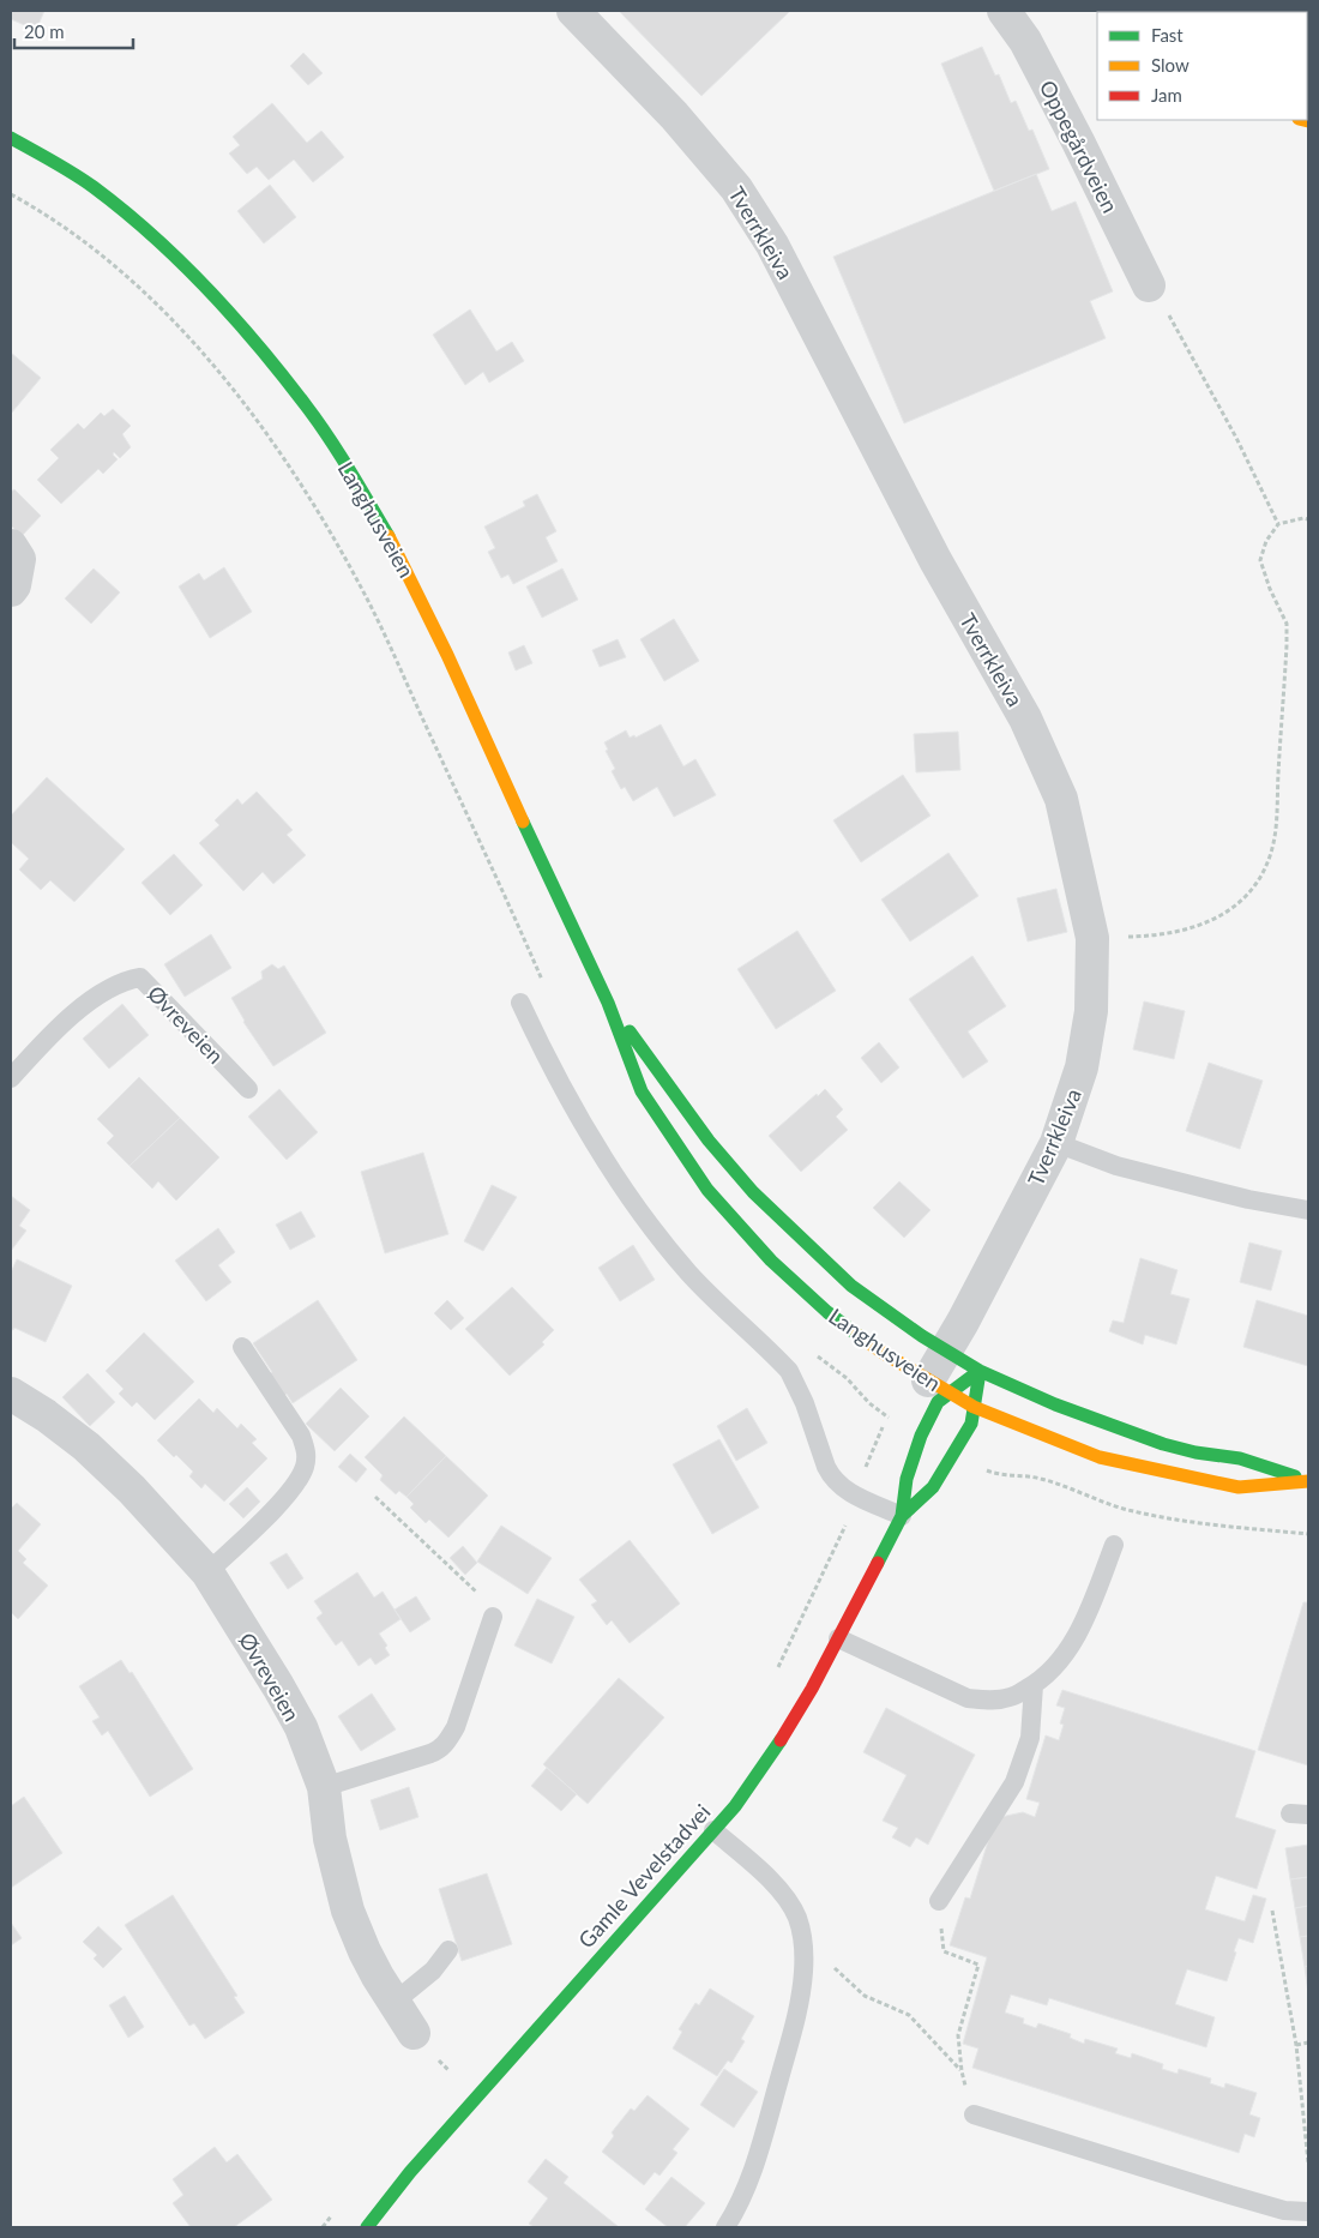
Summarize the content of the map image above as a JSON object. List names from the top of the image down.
{
  "streets": {
    "main road": ["Langhusveien", "Gamle Vevelstadvei"],
    "street": ["Oppegårdveien", "Tverrkleiva", "Øvreveien"]
  },
  "crossings": [
    ["Tverrkleiva", "Langhusveien"],
    ["Tverrkleiva", "Gamle Vevelstadvei"],
    ["Langhusveien", "Gamle Vevelstadvei"]
  ],
  "legend": ["Fast", "Slow", "Jam"],
  "scale_bar": "20 m"
}
